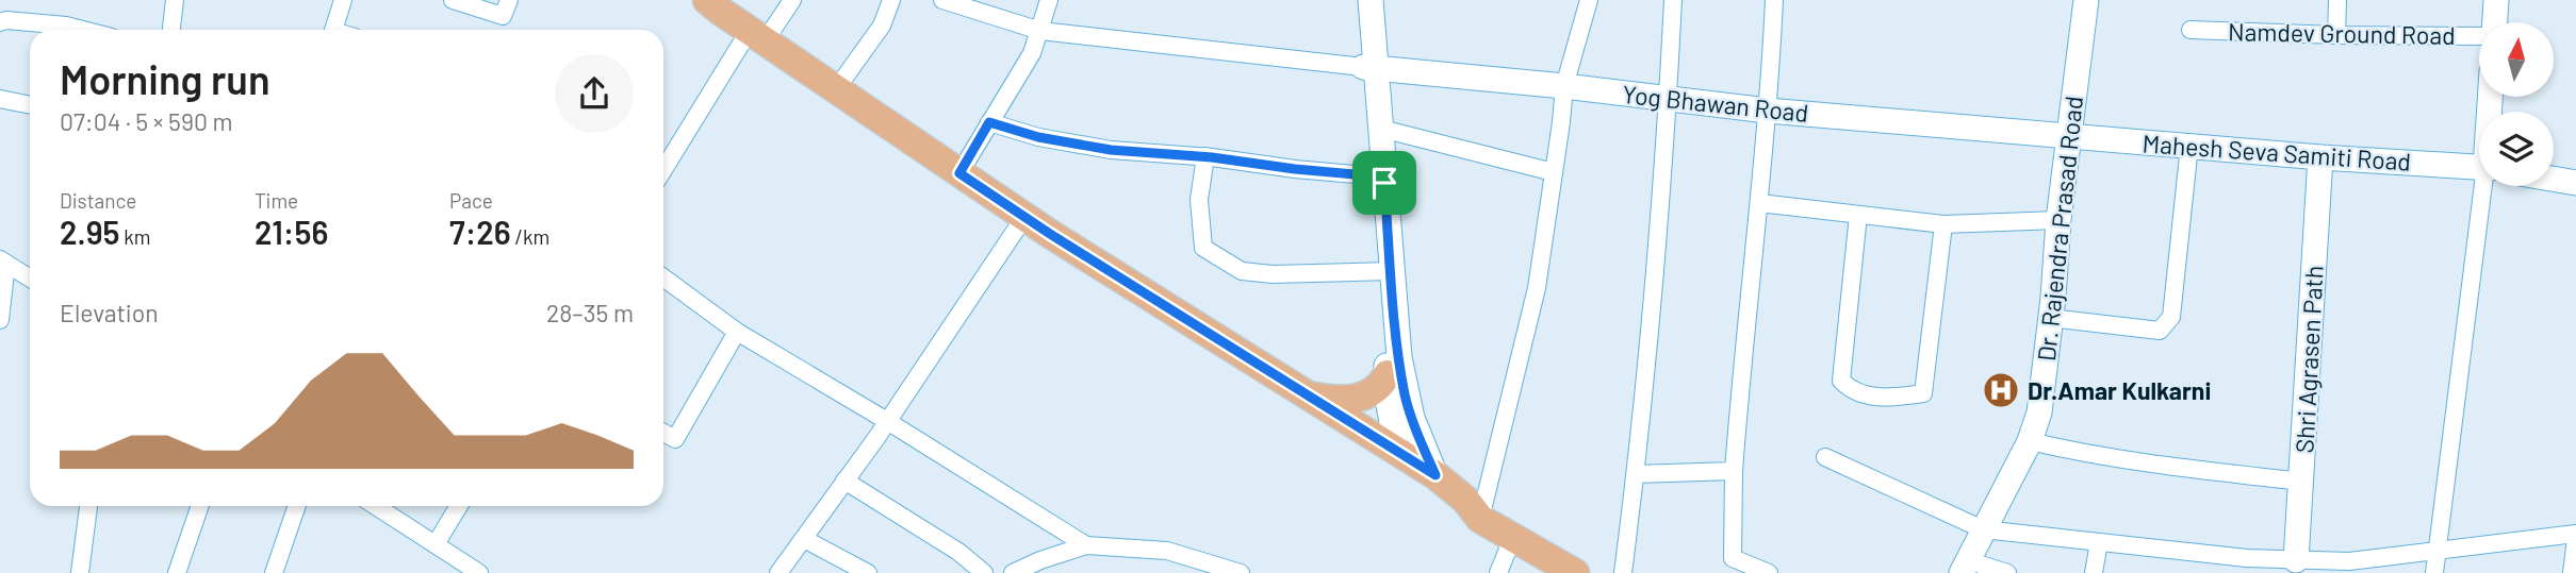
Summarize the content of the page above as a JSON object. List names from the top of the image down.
{
  "streets": {
    "street": [
      "Namdev Ground Road",
      "Yog Bhawan Road",
      "Mahesh Seva Samiti Road",
      "Dr. Rajendra Prasad Road",
      "Shri Agrasen Path"
    ]
  },
  "crossings": [
    ["Yog Bhawan Road", "Mahesh Seva Samiti Road"],
    ["Yog Bhawan Road", "Dr. Rajendra Prasad Road"],
    ["Mahesh Seva Samiti Road", "Dr. Rajendra Prasad Road"],
    ["Mahesh Seva Samiti Road", "Shri Agrasen Path"]
  ],
  "places": {
    "hospital": ["Dr.Amar Kulkarni"]
  },
  "north": "top",
  "page": {
    "heading": ["Morning run", "07:04 · 5 × 590 m"],
    "stats": [
      ["Distance", "2.95 km"],
      ["Time", "21:56"],
      ["Pace", "7:26 /km"]
    ],
    "chart": ["Elevation", "28–35 m"]
  }
}
